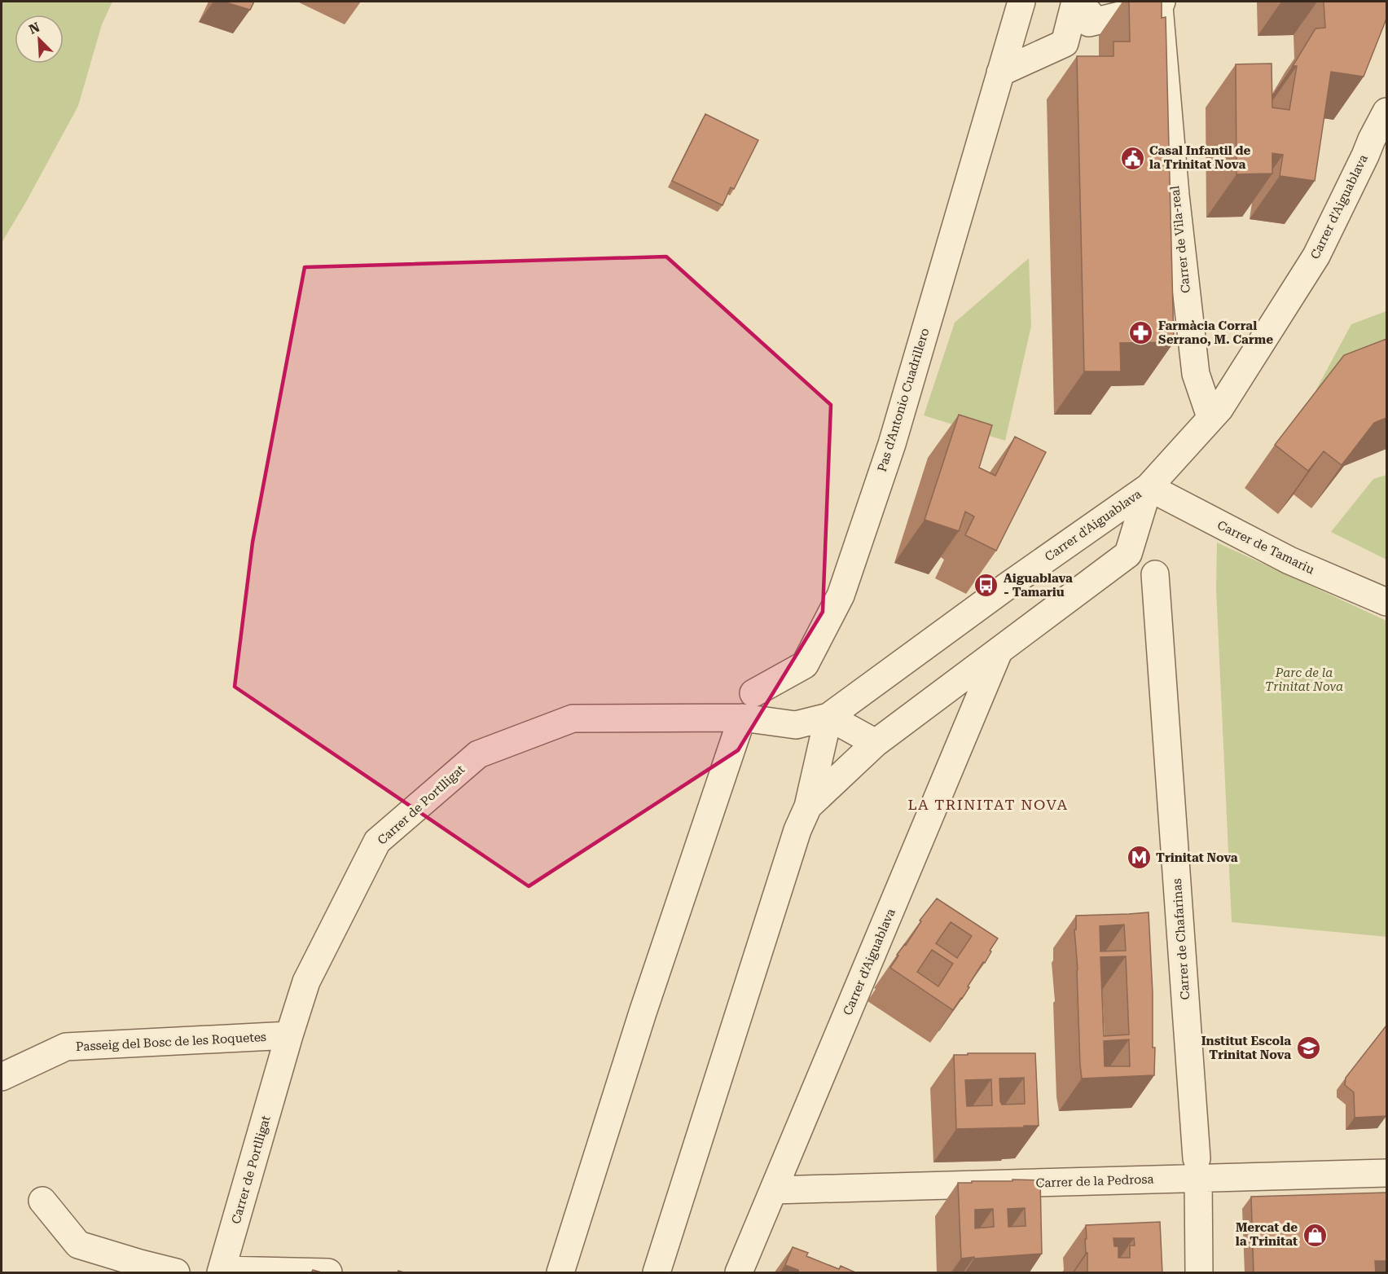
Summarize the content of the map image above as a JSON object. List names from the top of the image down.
{
  "streets": {
    "street": [
      "Carrer d'Aiguablava",
      "Carrer de Vila-real",
      "Pas d'Antonio Cuadrillero",
      "Carrer de Tamariu",
      "Carrer de Portlligat",
      "Carrer de Chafarinas",
      "Passeig del Bosc de les Roquetes",
      "Carrer de la Pedrosa"
    ]
  },
  "crossings": [
    ["Carrer d'Aiguablava", "Carrer de Vila-real"],
    ["Carrer d'Aiguablava", "Carrer de Tamariu"],
    ["Carrer d'Aiguablava", "Carrer de Portlligat"],
    ["Carrer d'Aiguablava", "Carrer de la Pedrosa"],
    ["Carrer de Portlligat", "Passeig del Bosc de les Roquetes"],
    ["Carrer de Chafarinas", "Carrer de la Pedrosa"]
  ],
  "districts": ["LA TRINITAT NOVA"],
  "parks": ["Parc de la Trinitat Nova"],
  "places": {
    "public building": ["Casal Infantil de la Trinitat Nova"],
    "pharmacy": ["Farmàcia Corral Serrano, M. Carme"],
    "bus stop": ["Aiguablava - Tamariu"],
    "metro station": ["Trinitat Nova"],
    "school or university": ["Institut Escola Trinitat Nova"],
    "shop": ["Mercat de la Trinitat"]
  },
  "north": "top left"
}
